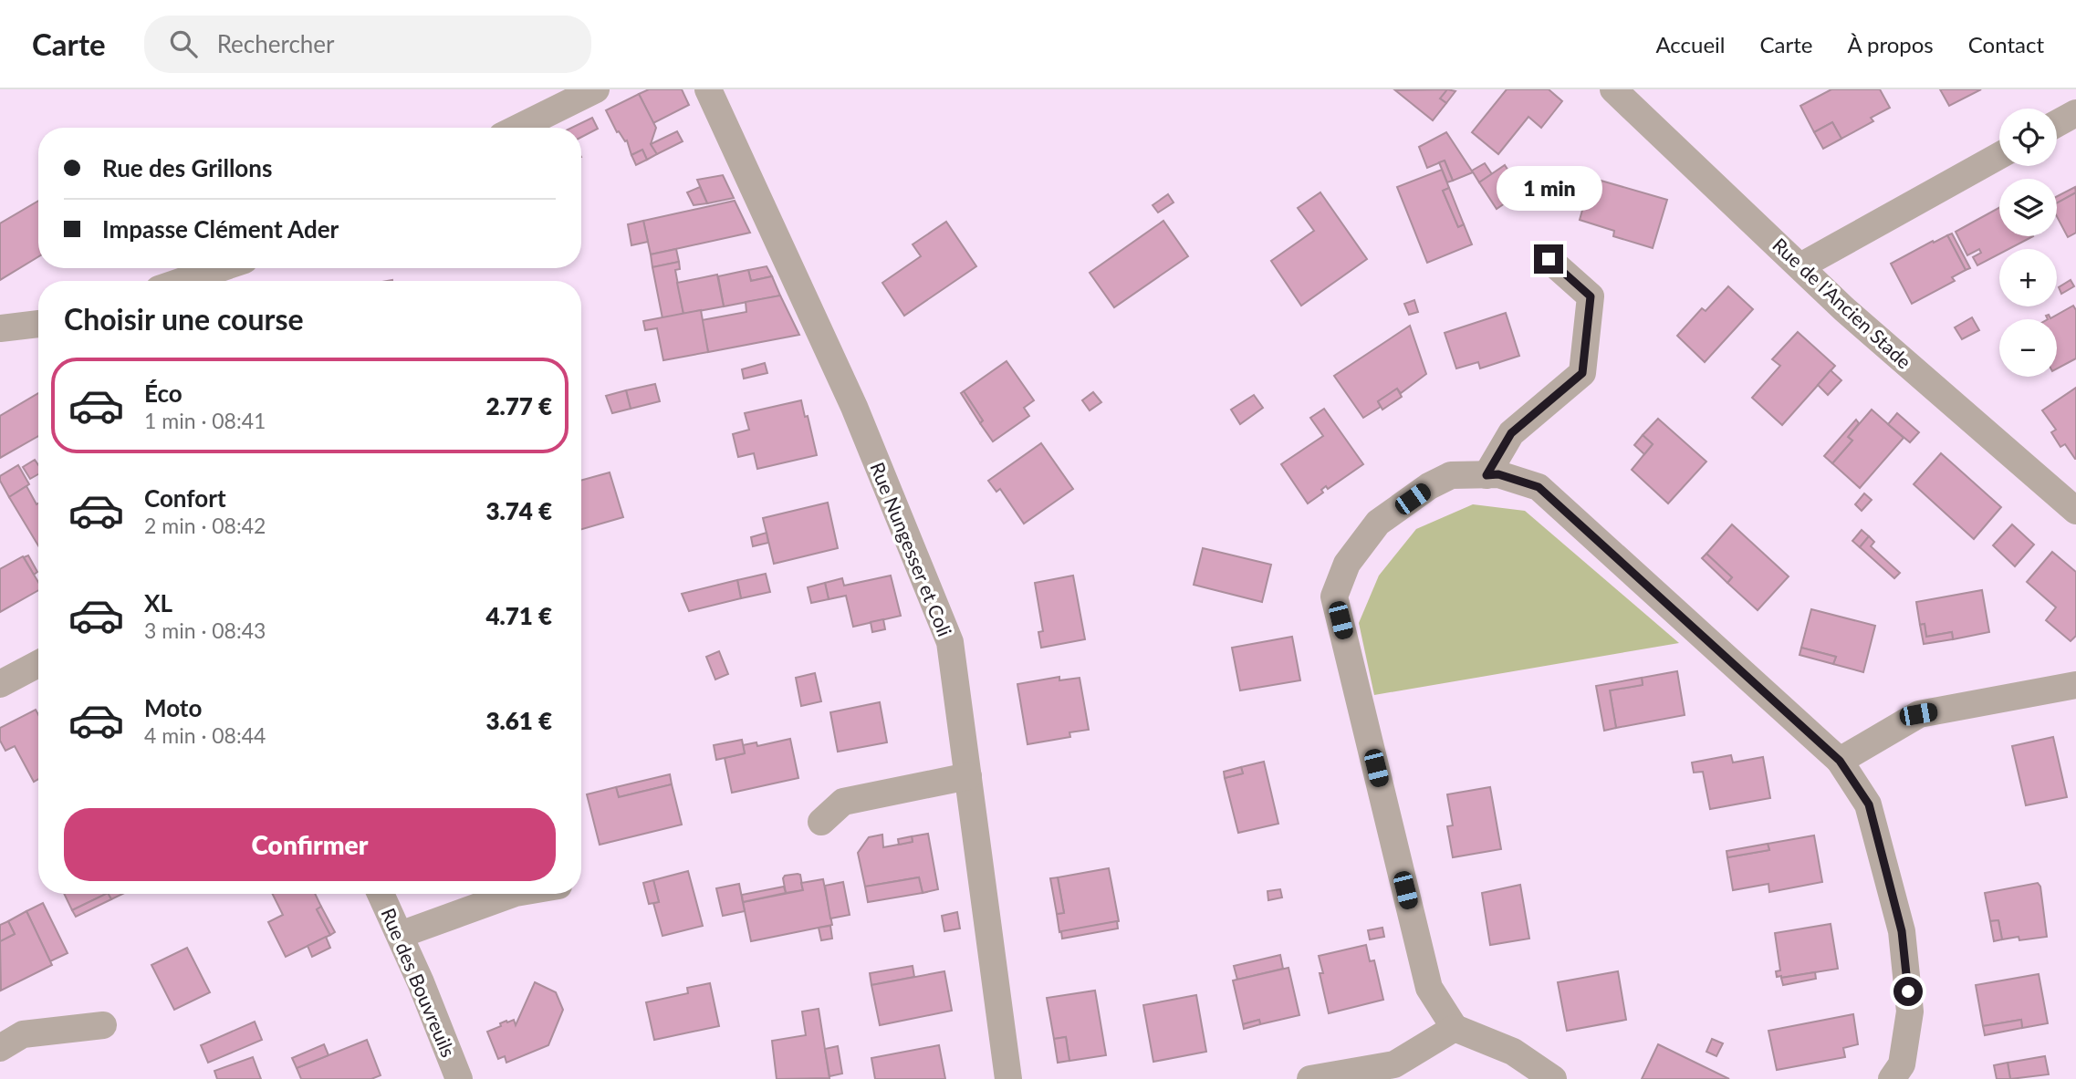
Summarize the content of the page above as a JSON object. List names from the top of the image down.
{
  "streets": {
    "street": ["Rue de l’Ancien Stade", "Rue Nungesser et Coli", "Rue des Bouvreuils"]
  },
  "page": {
    "header": "Carte",
    "search": "Rechercher",
    "nav": [
      "Accueil",
      "Carte",
      "À propos",
      "Contact"
    ],
    "map_buttons": ["+", "−"],
    "banner": ["Rue des Grillons", "Impasse Clément Ader"],
    "bubble": "1 min",
    "heading": "Choisir une course",
    "list": [
      {
        "name": "Éco",
        "note": "1 min · 08:41",
        "value": "2.77 €"
      },
      {
        "name": "Confort",
        "note": "2 min · 08:42",
        "value": "3.74 €"
      },
      {
        "name": "XL",
        "note": "3 min · 08:43",
        "value": "4.71 €"
      },
      {
        "name": "Moto",
        "note": "4 min · 08:44",
        "value": "3.61 €"
      }
    ],
    "buttons": "Confirmer"
  }
}
